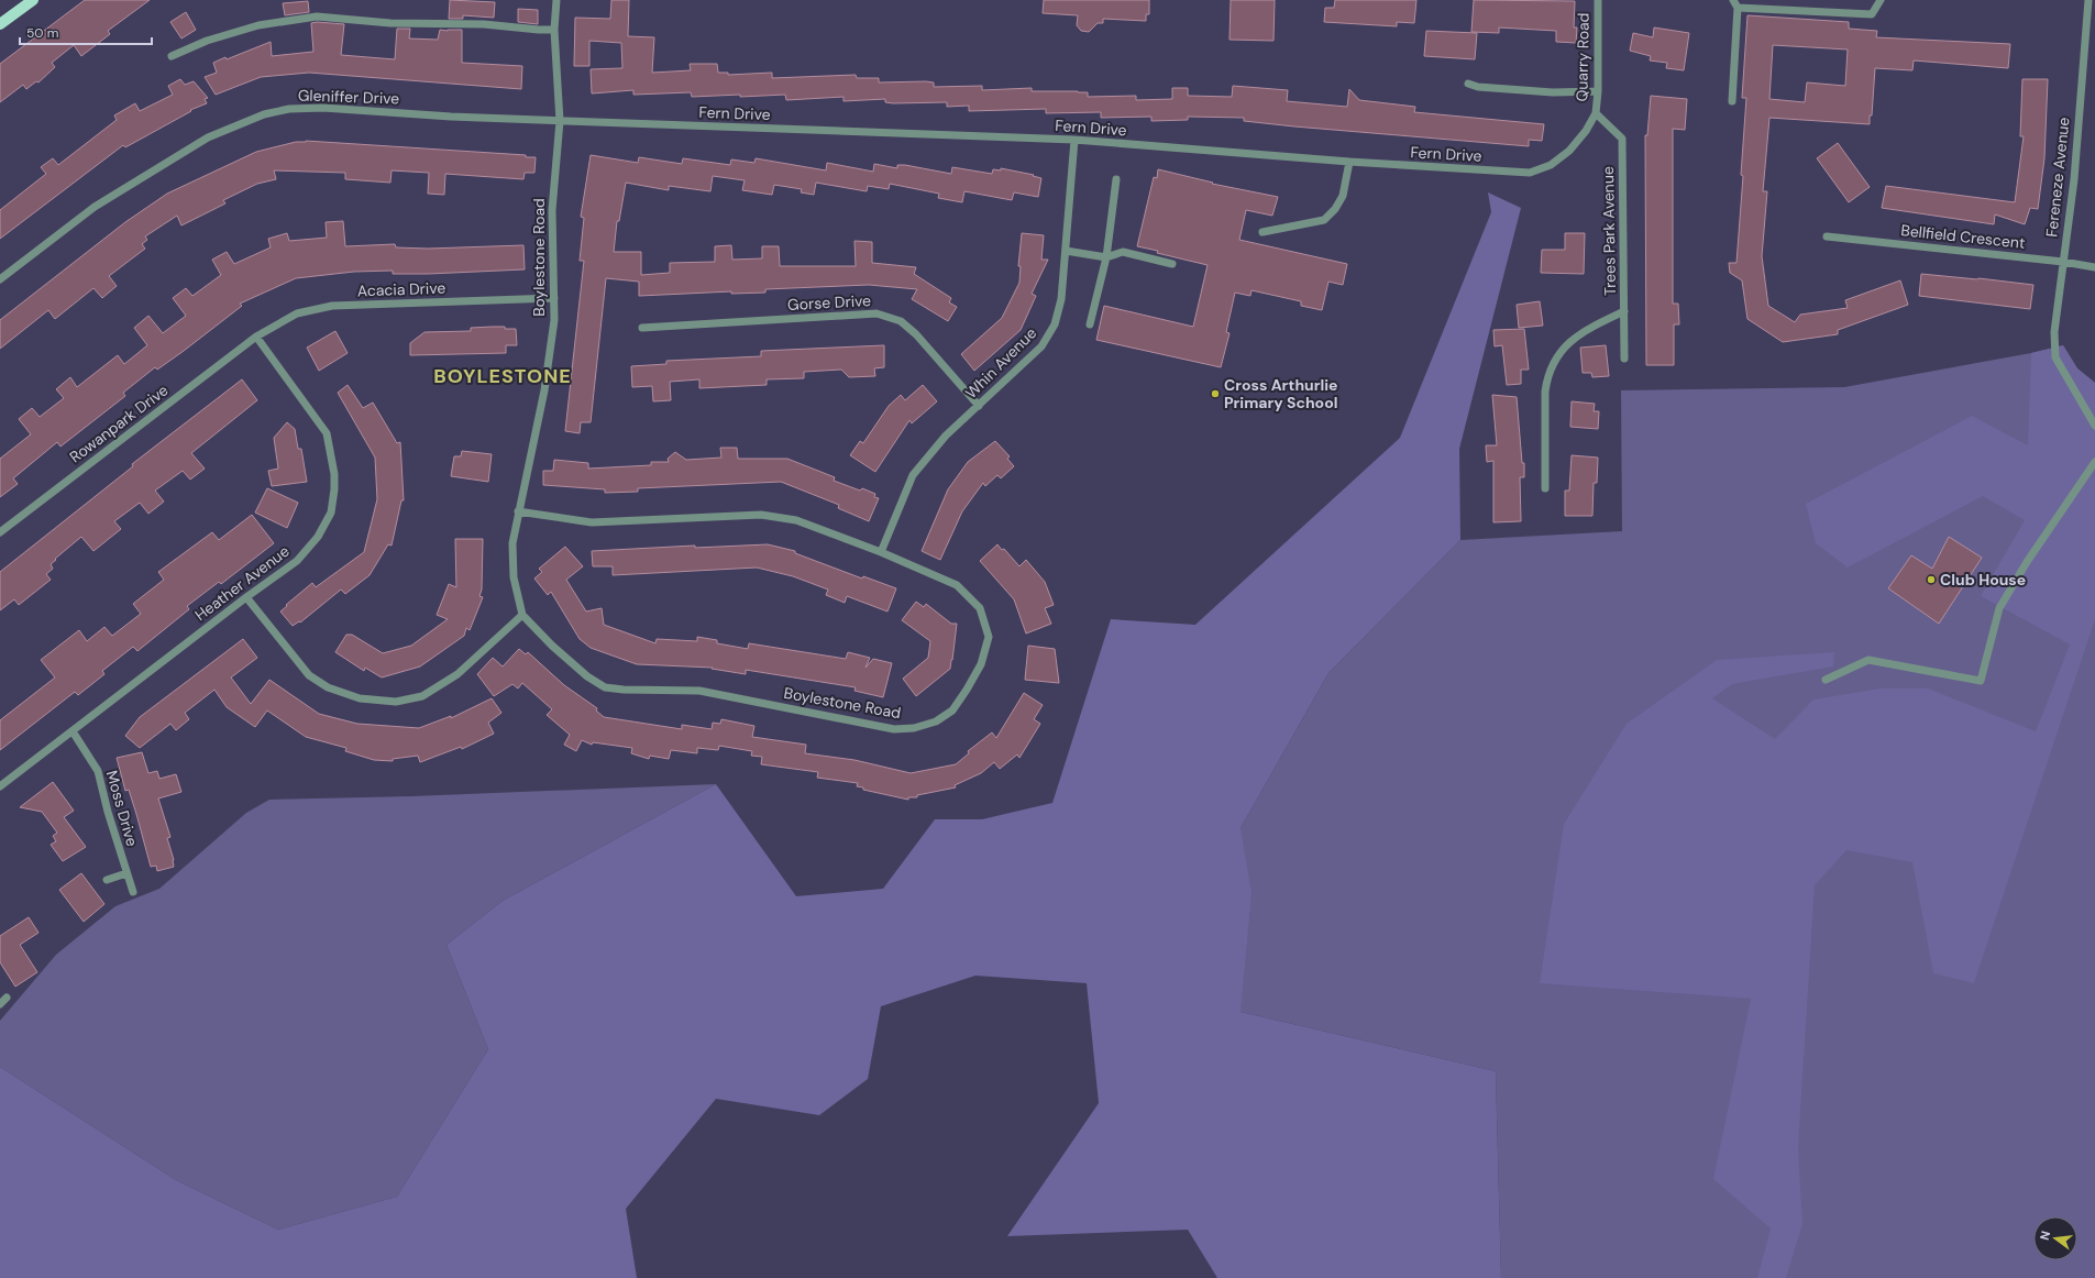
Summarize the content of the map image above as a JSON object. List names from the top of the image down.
{
  "streets": {
    "street": [
      "Quarry Road",
      "Gleniffer Drive",
      "Fern Drive",
      "Fereneze Avenue",
      "Trees Park Avenue",
      "Bellfield Crescent",
      "Boylestone Road",
      "Acacia Drive",
      "Gorse Drive",
      "Whin Avenue",
      "Rowanpark Drive",
      "Heather Avenue",
      "Moss Drive"
    ]
  },
  "crossings": [
    ["Quarry Road", "Fern Drive"],
    ["Quarry Road", "Trees Park Avenue"],
    ["Gleniffer Drive", "Fern Drive"],
    ["Gleniffer Drive", "Boylestone Road"],
    ["Fern Drive", "Trees Park Avenue"],
    ["Fern Drive", "Boylestone Road"],
    ["Fern Drive", "Whin Avenue"],
    ["Fereneze Avenue", "Bellfield Crescent"],
    ["Boylestone Road", "Acacia Drive"],
    ["Boylestone Road", "Whin Avenue"],
    ["Acacia Drive", "Rowanpark Drive"],
    ["Acacia Drive", "Heather Avenue"],
    ["Gorse Drive", "Whin Avenue"],
    ["Rowanpark Drive", "Heather Avenue"],
    ["Heather Avenue", "Moss Drive"]
  ],
  "districts": ["BOYLESTONE"],
  "places": ["Cross Arthurlie Primary School", "Club House"],
  "scale_bar": "50 m",
  "north": "left"
}
